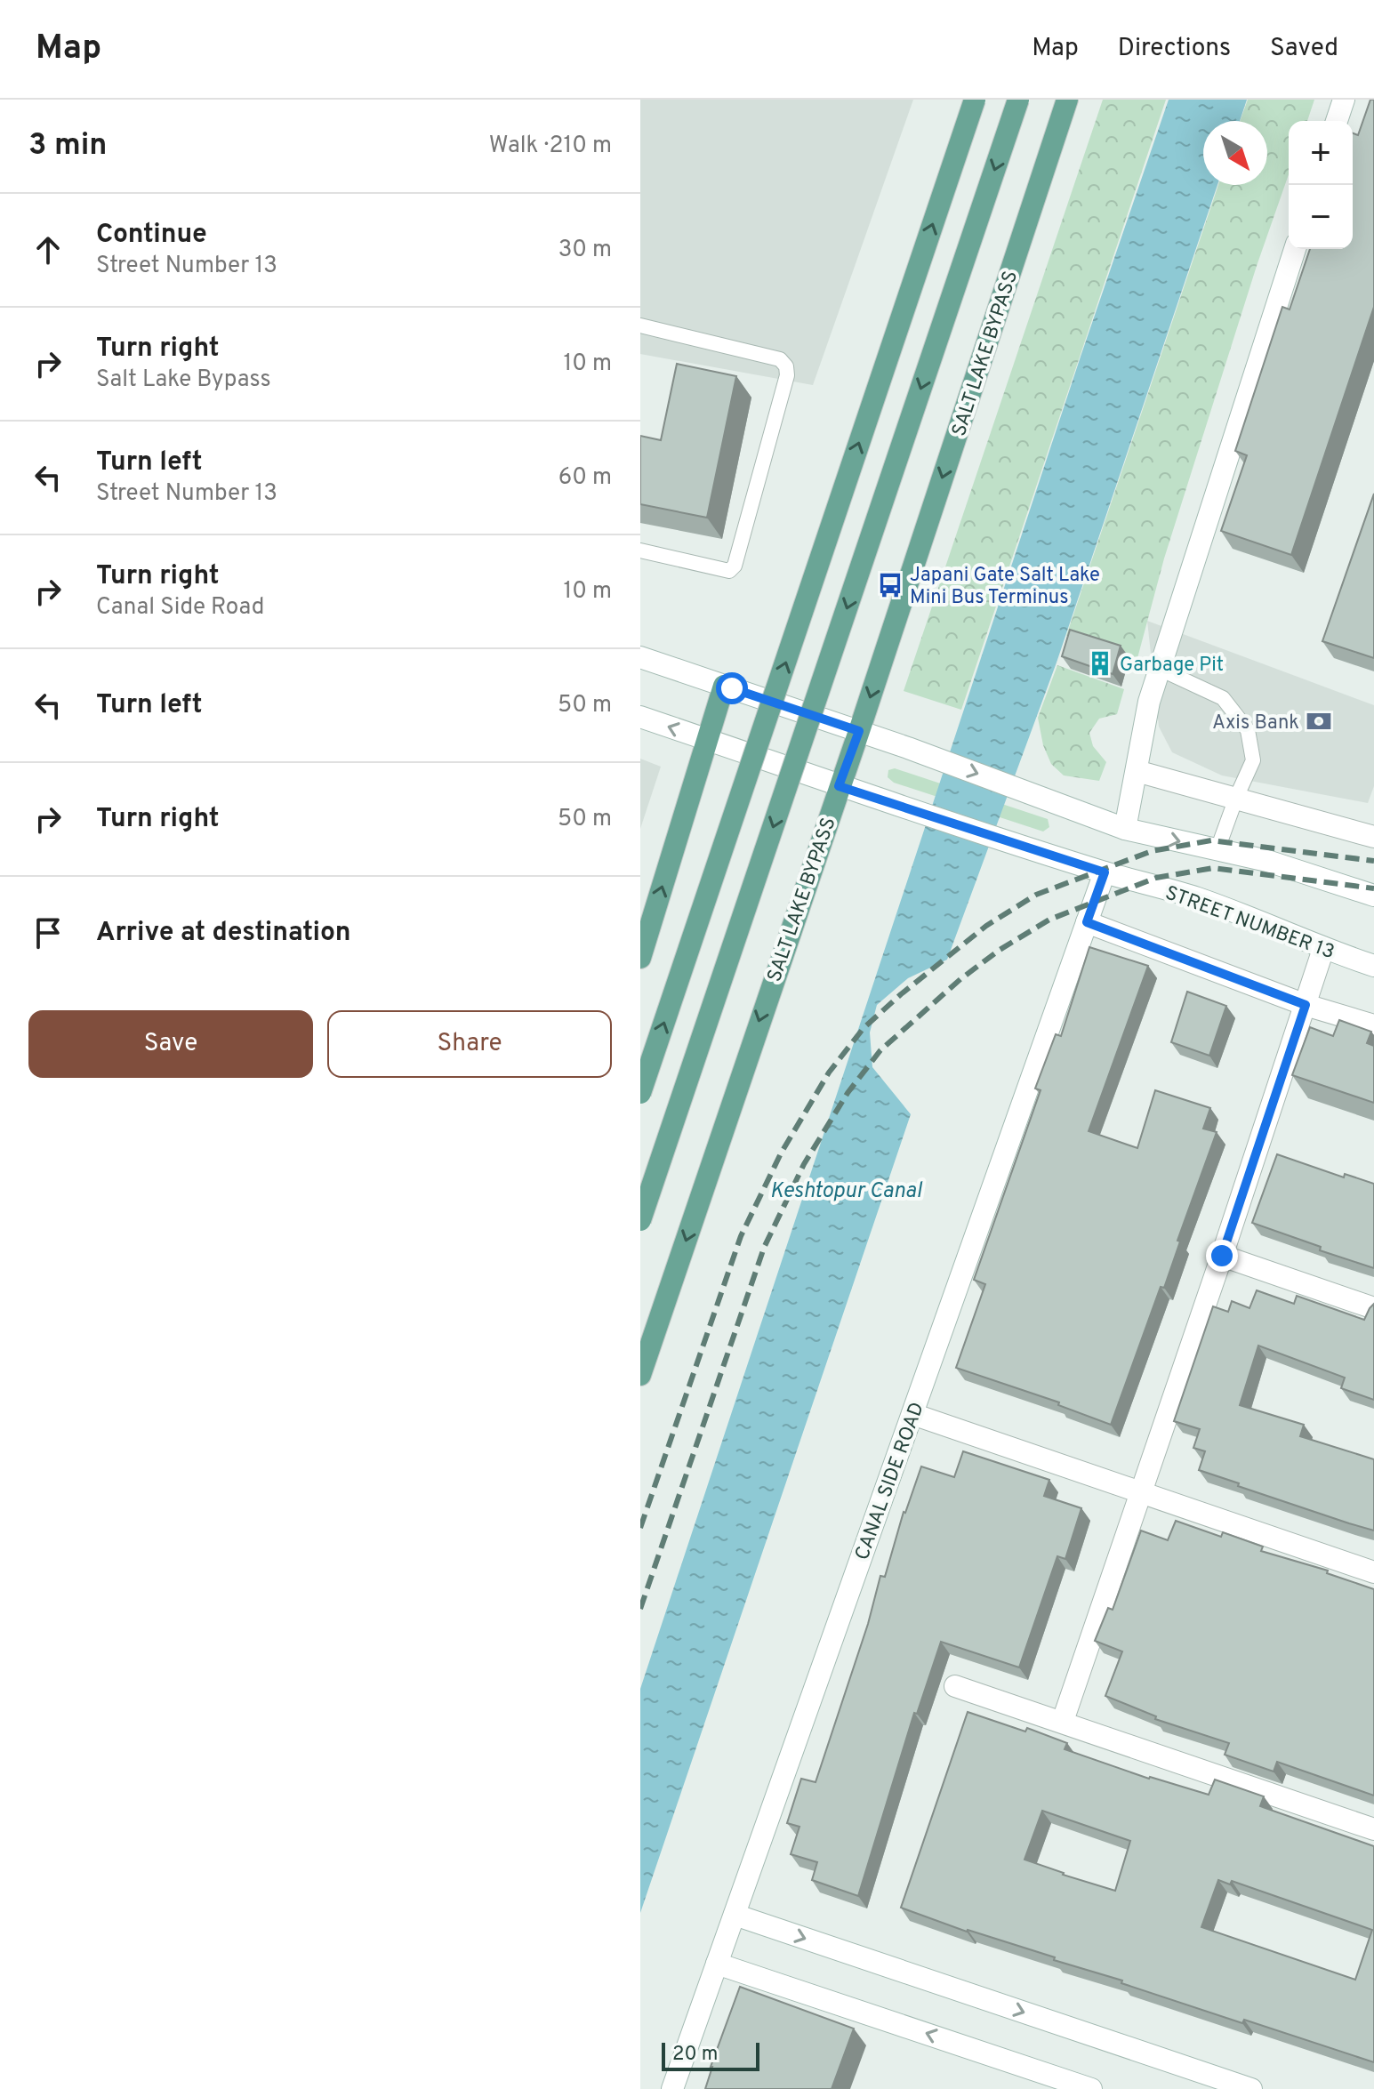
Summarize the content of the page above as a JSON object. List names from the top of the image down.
{
  "streets": {
    "main road": ["SALT LAKE BYPASS"],
    "street": ["STREET NUMBER 13", "CANAL SIDE ROAD"]
  },
  "crossings": [
    ["SALT LAKE BYPASS", "STREET NUMBER 13"],
    ["STREET NUMBER 13", "CANAL SIDE ROAD"]
  ],
  "water": ["Keshtopur Canal"],
  "places": {
    "bus stop": ["Japani Gate Salt Lake Mini Bus Terminus"],
    "building": ["Garbage Pit"],
    "bank": ["Axis Bank"]
  },
  "scale_bar": "20 m",
  "north": "bottom right",
  "page": {
    "header": "Map",
    "nav": ["Map", "Directions", "Saved"],
    "heading": ["3 min", "Walk · 210 m"],
    "map_buttons": ["+", "−"],
    "list": [
      ["Continue", "Street Number 13", "30 m"],
      ["Turn right", "Salt Lake Bypass", "10 m"],
      ["Turn left", "Street Number 13", "60 m"],
      ["Turn right", "Canal Side Road", "10 m"],
      ["Turn left", "50 m"],
      ["Turn right", "50 m"],
      "Arrive at destination"
    ],
    "buttons": ["Save", "Share"],
    "scale": "20 m"
  }
}
